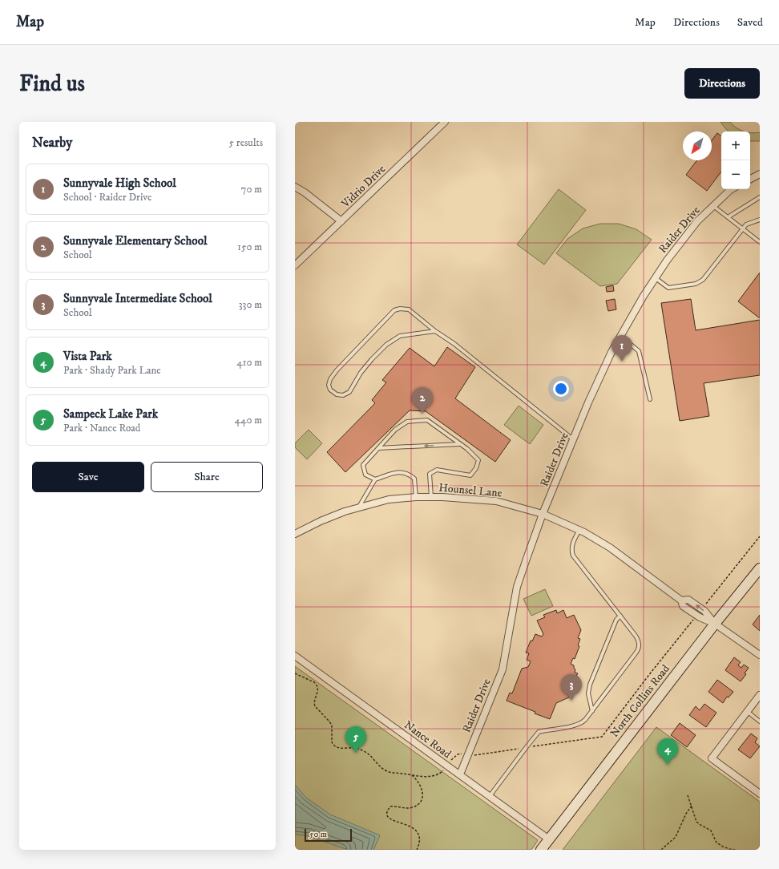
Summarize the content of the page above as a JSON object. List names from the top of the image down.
{
  "streets": {
    "street": [
      "Vidrio Drive",
      "Raider Drive",
      "Hounsel Lane",
      "North Collins Road",
      "Nance Road"
    ]
  },
  "crossings": [
    ["Raider Drive", "Hounsel Lane"],
    ["Raider Drive", "Nance Road"],
    ["Hounsel Lane", "North Collins Road"],
    ["North Collins Road", "Nance Road"]
  ],
  "scale_bar": "50 m",
  "north": "bottom left",
  "page": {
    "header": "Map",
    "nav": ["Map", "Directions", "Saved"],
    "buttons": [
      "Directions",
      ["Save", "Share"]
    ],
    "title": "Find us",
    "heading": ["Nearby", "5 results"],
    "map_buttons": ["+", "−"],
    "list": [
      {
        "mark": "1",
        "name": "Sunnyvale High School",
        "note": "School · Raider Drive",
        "value": "70 m"
      },
      {
        "mark": "2",
        "name": "Sunnyvale Elementary School",
        "note": "School",
        "value": "150 m"
      },
      {
        "mark": "3",
        "name": "Sunnyvale Intermediate School",
        "note": "School",
        "value": "330 m"
      },
      {
        "mark": "4",
        "name": "Vista Park",
        "note": "Park · Shady Park Lane",
        "value": "410 m"
      },
      {
        "mark": "5",
        "name": "Sampeck Lake Park",
        "note": "Park · Nance Road",
        "value": "440 m"
      }
    ],
    "pins": [
      "1",
      "2",
      "3",
      "5",
      "4"
    ],
    "scale": "50 m"
  }
}
